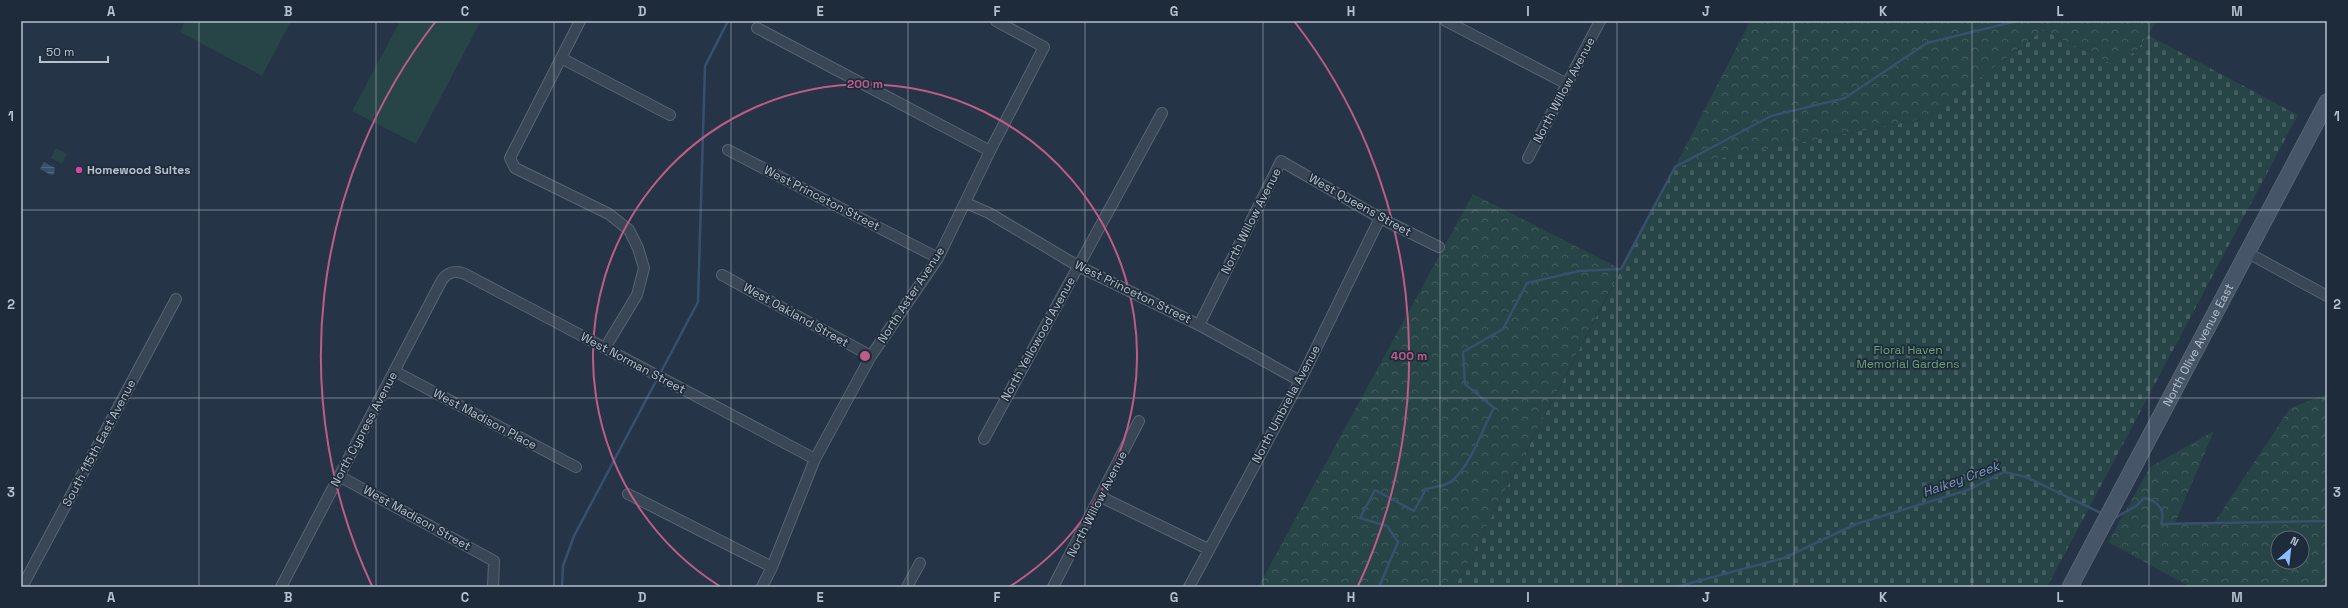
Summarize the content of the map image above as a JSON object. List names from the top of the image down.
{
  "streets": {
    "street": [
      "North Willow Avenue",
      "West Princeton Street",
      "West Queens Street",
      "North Aster Avenue",
      "West Oakland Street",
      "North Yellowood Avenue",
      "North Olive Avenue East",
      "West Norman Street",
      "North Umbrella Avenue",
      "West Madison Place",
      "North Cypress Avenue",
      "South 115th East Avenue",
      "West Madison Street"
    ]
  },
  "crossings": [
    ["North Willow Avenue", "West Princeton Street"],
    ["North Willow Avenue", "West Queens Street"],
    ["West Princeton Street", "North Aster Avenue"],
    ["West Princeton Street", "North Yellowood Avenue"],
    ["West Princeton Street", "North Umbrella Avenue"],
    ["West Queens Street", "North Umbrella Avenue"],
    ["North Aster Avenue", "West Oakland Street"],
    ["North Aster Avenue", "West Norman Street"],
    ["West Norman Street", "North Cypress Avenue"],
    ["West Madison Place", "North Cypress Avenue"],
    ["North Cypress Avenue", "West Madison Street"]
  ],
  "water": ["Haikey Creek"],
  "parks": ["Floral Haven Memorial Gardens"],
  "places": ["Homewood Suites"],
  "scale_bar": "50 m",
  "north": "top right",
  "grid": {
    "columns": [
      "A",
      "B",
      "C",
      "D",
      "E",
      "F",
      "G",
      "H",
      "I",
      "J",
      "K",
      "L",
      "M"
    ],
    "rows": ["1", "2", "3"]
  },
  "rings": ["200 m", "400 m"]
}
